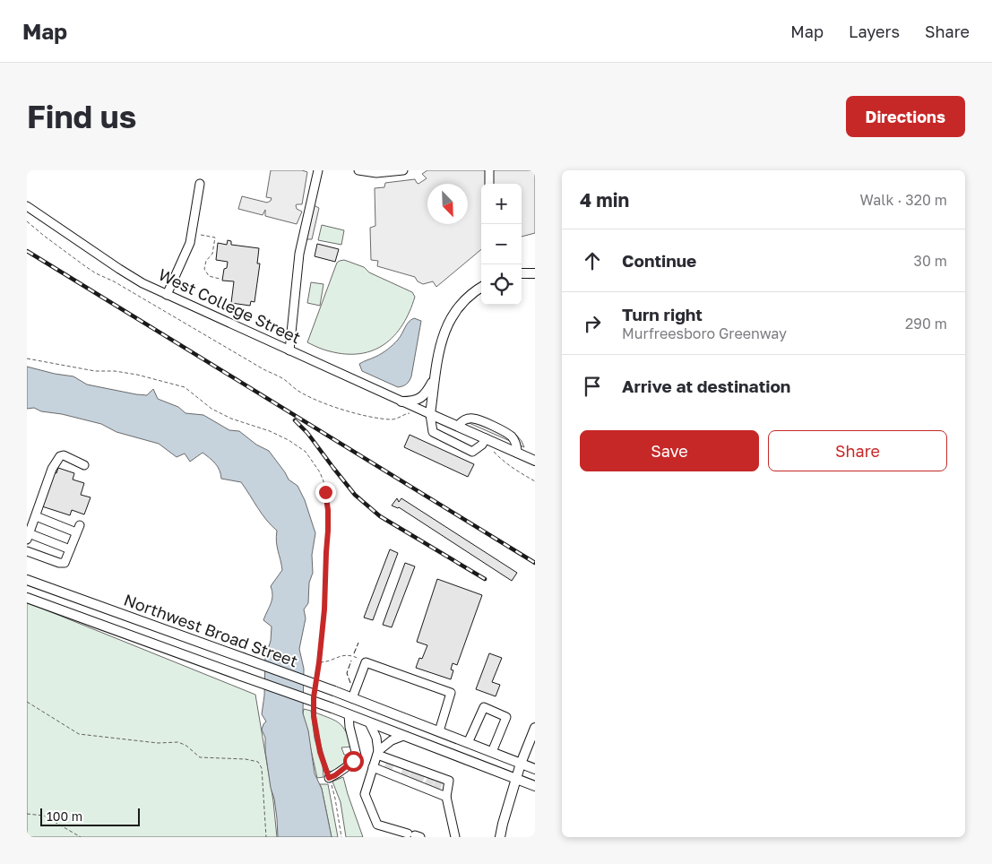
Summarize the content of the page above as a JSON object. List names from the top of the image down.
{
  "streets": {
    "main road": ["Northwest Broad Street"],
    "street": ["West College Street"]
  },
  "scale_bar": "100 m",
  "north": "bottom right",
  "page": {
    "header": "Map",
    "nav": ["Map", "Layers", "Share"],
    "buttons": [
      "Directions",
      ["Save", "Share"]
    ],
    "title": "Find us",
    "heading": ["4 min", "Walk · 320 m"],
    "map_buttons": ["+", "−"],
    "list": [
      ["Continue", "30 m"],
      ["Turn right", "Murfreesboro Greenway", "290 m"],
      "Arrive at destination"
    ],
    "scale": "100 m"
  }
}
